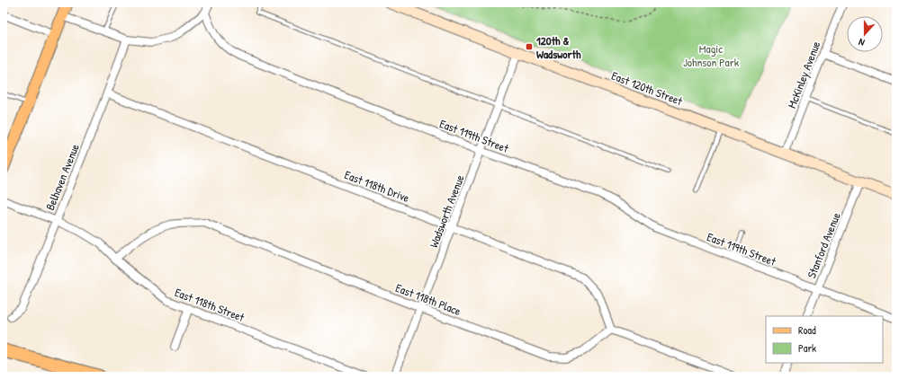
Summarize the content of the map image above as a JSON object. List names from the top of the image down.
{
  "streets": {
    "street": [
      "McKinley Avenue",
      "East 120th Street",
      "East 119th Street",
      "Belhaven Avenue",
      "East 118th Drive",
      "Wadsworth Avenue",
      "Stanford Avenue",
      "East 118th Place",
      "East 118th Street"
    ]
  },
  "crossings": [
    ["McKinley Avenue", "East 120th Street"],
    ["East 120th Street", "Wadsworth Avenue"],
    ["East 120th Street", "Stanford Avenue"],
    ["East 119th Street", "Wadsworth Avenue"],
    ["East 119th Street", "Stanford Avenue"],
    ["Belhaven Avenue", "East 118th Drive"],
    ["Belhaven Avenue", "East 118th Street"],
    ["East 118th Drive", "Wadsworth Avenue"],
    ["East 118th Drive", "East 118th Place"],
    ["Wadsworth Avenue", "East 118th Place"],
    ["East 118th Place", "East 118th Street"]
  ],
  "parks": ["Magic Johnson Park"],
  "places": {
    "transit": ["120th & Wadsworth"]
  },
  "legend": ["Road", "Park"],
  "north": "bottom"
}
